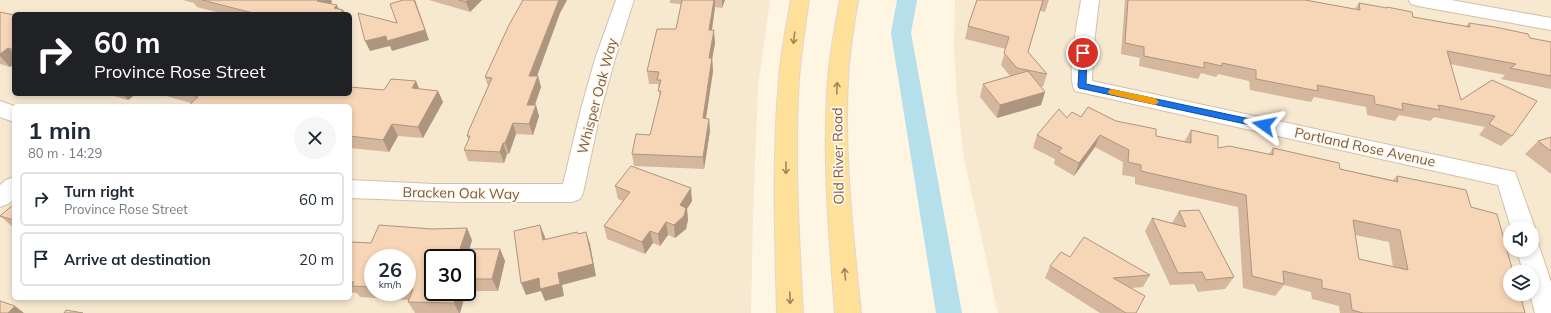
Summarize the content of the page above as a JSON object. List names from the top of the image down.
{
  "streets": {
    "main road": ["Old River Road"],
    "street": ["Whisper Oak Way", "Portland Rose Avenue", "Bracken Oak Way"]
  },
  "crossings": [
    ["Whisper Oak Way", "Bracken Oak Way"]
  ],
  "page": {
    "turn": ["60 m", "Province Rose Street"],
    "heading": ["1 min", "80 m · 14:29"],
    "list": [
      {
        "name": "Turn right",
        "note": "Province Rose Street",
        "value": "60 m"
      },
      {
        "name": "Arrive at destination",
        "value": "20 m"
      }
    ],
    "speed": "26 km/h",
    "limit": "30"
  }
}
